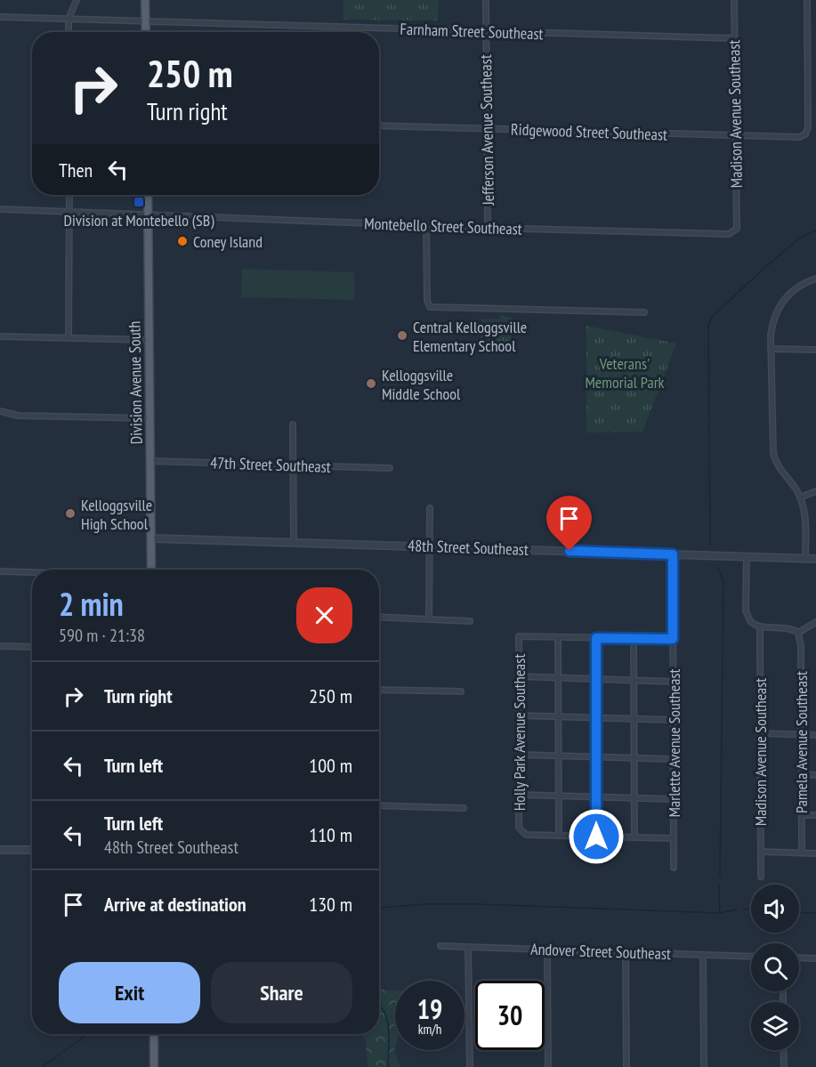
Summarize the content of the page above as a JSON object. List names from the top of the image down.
{
  "streets": {
    "main road": ["Division Avenue South"],
    "street": [
      "Farnham Street Southeast",
      "Madison Avenue Southeast",
      "Jefferson Avenue Southeast",
      "Ridgewood Street Southeast",
      "Montebello Street Southeast",
      "47th Street Southeast",
      "48th Street Southeast",
      "Holly Park Avenue Southeast",
      "Pamela Avenue Southeast",
      "Marlette Avenue Southeast",
      "Andover Street Southeast"
    ]
  },
  "crossings": [
    ["Farnham Street Southeast", "Madison Avenue Southeast"],
    ["Farnham Street Southeast", "Jefferson Avenue Southeast"],
    ["Madison Avenue Southeast", "Ridgewood Street Southeast"],
    ["Madison Avenue Southeast", "Montebello Street Southeast"],
    ["Jefferson Avenue Southeast", "Ridgewood Street Southeast"],
    ["Jefferson Avenue Southeast", "Montebello Street Southeast"],
    ["Montebello Street Southeast", "Division Avenue South"],
    ["Division Avenue South", "47th Street Southeast"],
    ["Division Avenue South", "48th Street Southeast"],
    ["48th Street Southeast", "Marlette Avenue Southeast"]
  ],
  "parks": ["Veterans' Memorial Park"],
  "places": {
    "transit": ["Division at Montebello (SB)"],
    "other": [
      "Coney Island",
      "Central Kelloggsville Elementary School",
      "Kelloggsville Middle School",
      "Kelloggsville High School"
    ]
  },
  "page": {
    "turn": ["250 m", "Turn right"],
    "then": "Then",
    "heading": ["2 min", "590 m · 21:38"],
    "list": [
      {
        "name": "Turn right",
        "value": "250 m"
      },
      {
        "name": "Turn left",
        "value": "100 m"
      },
      {
        "name": "Turn left",
        "note": "48th Street Southeast",
        "value": "110 m"
      },
      {
        "name": "Arrive at destination",
        "value": "130 m"
      }
    ],
    "buttons": ["Exit", "Share"],
    "speed": "19 km/h",
    "limit": "30"
  }
}
